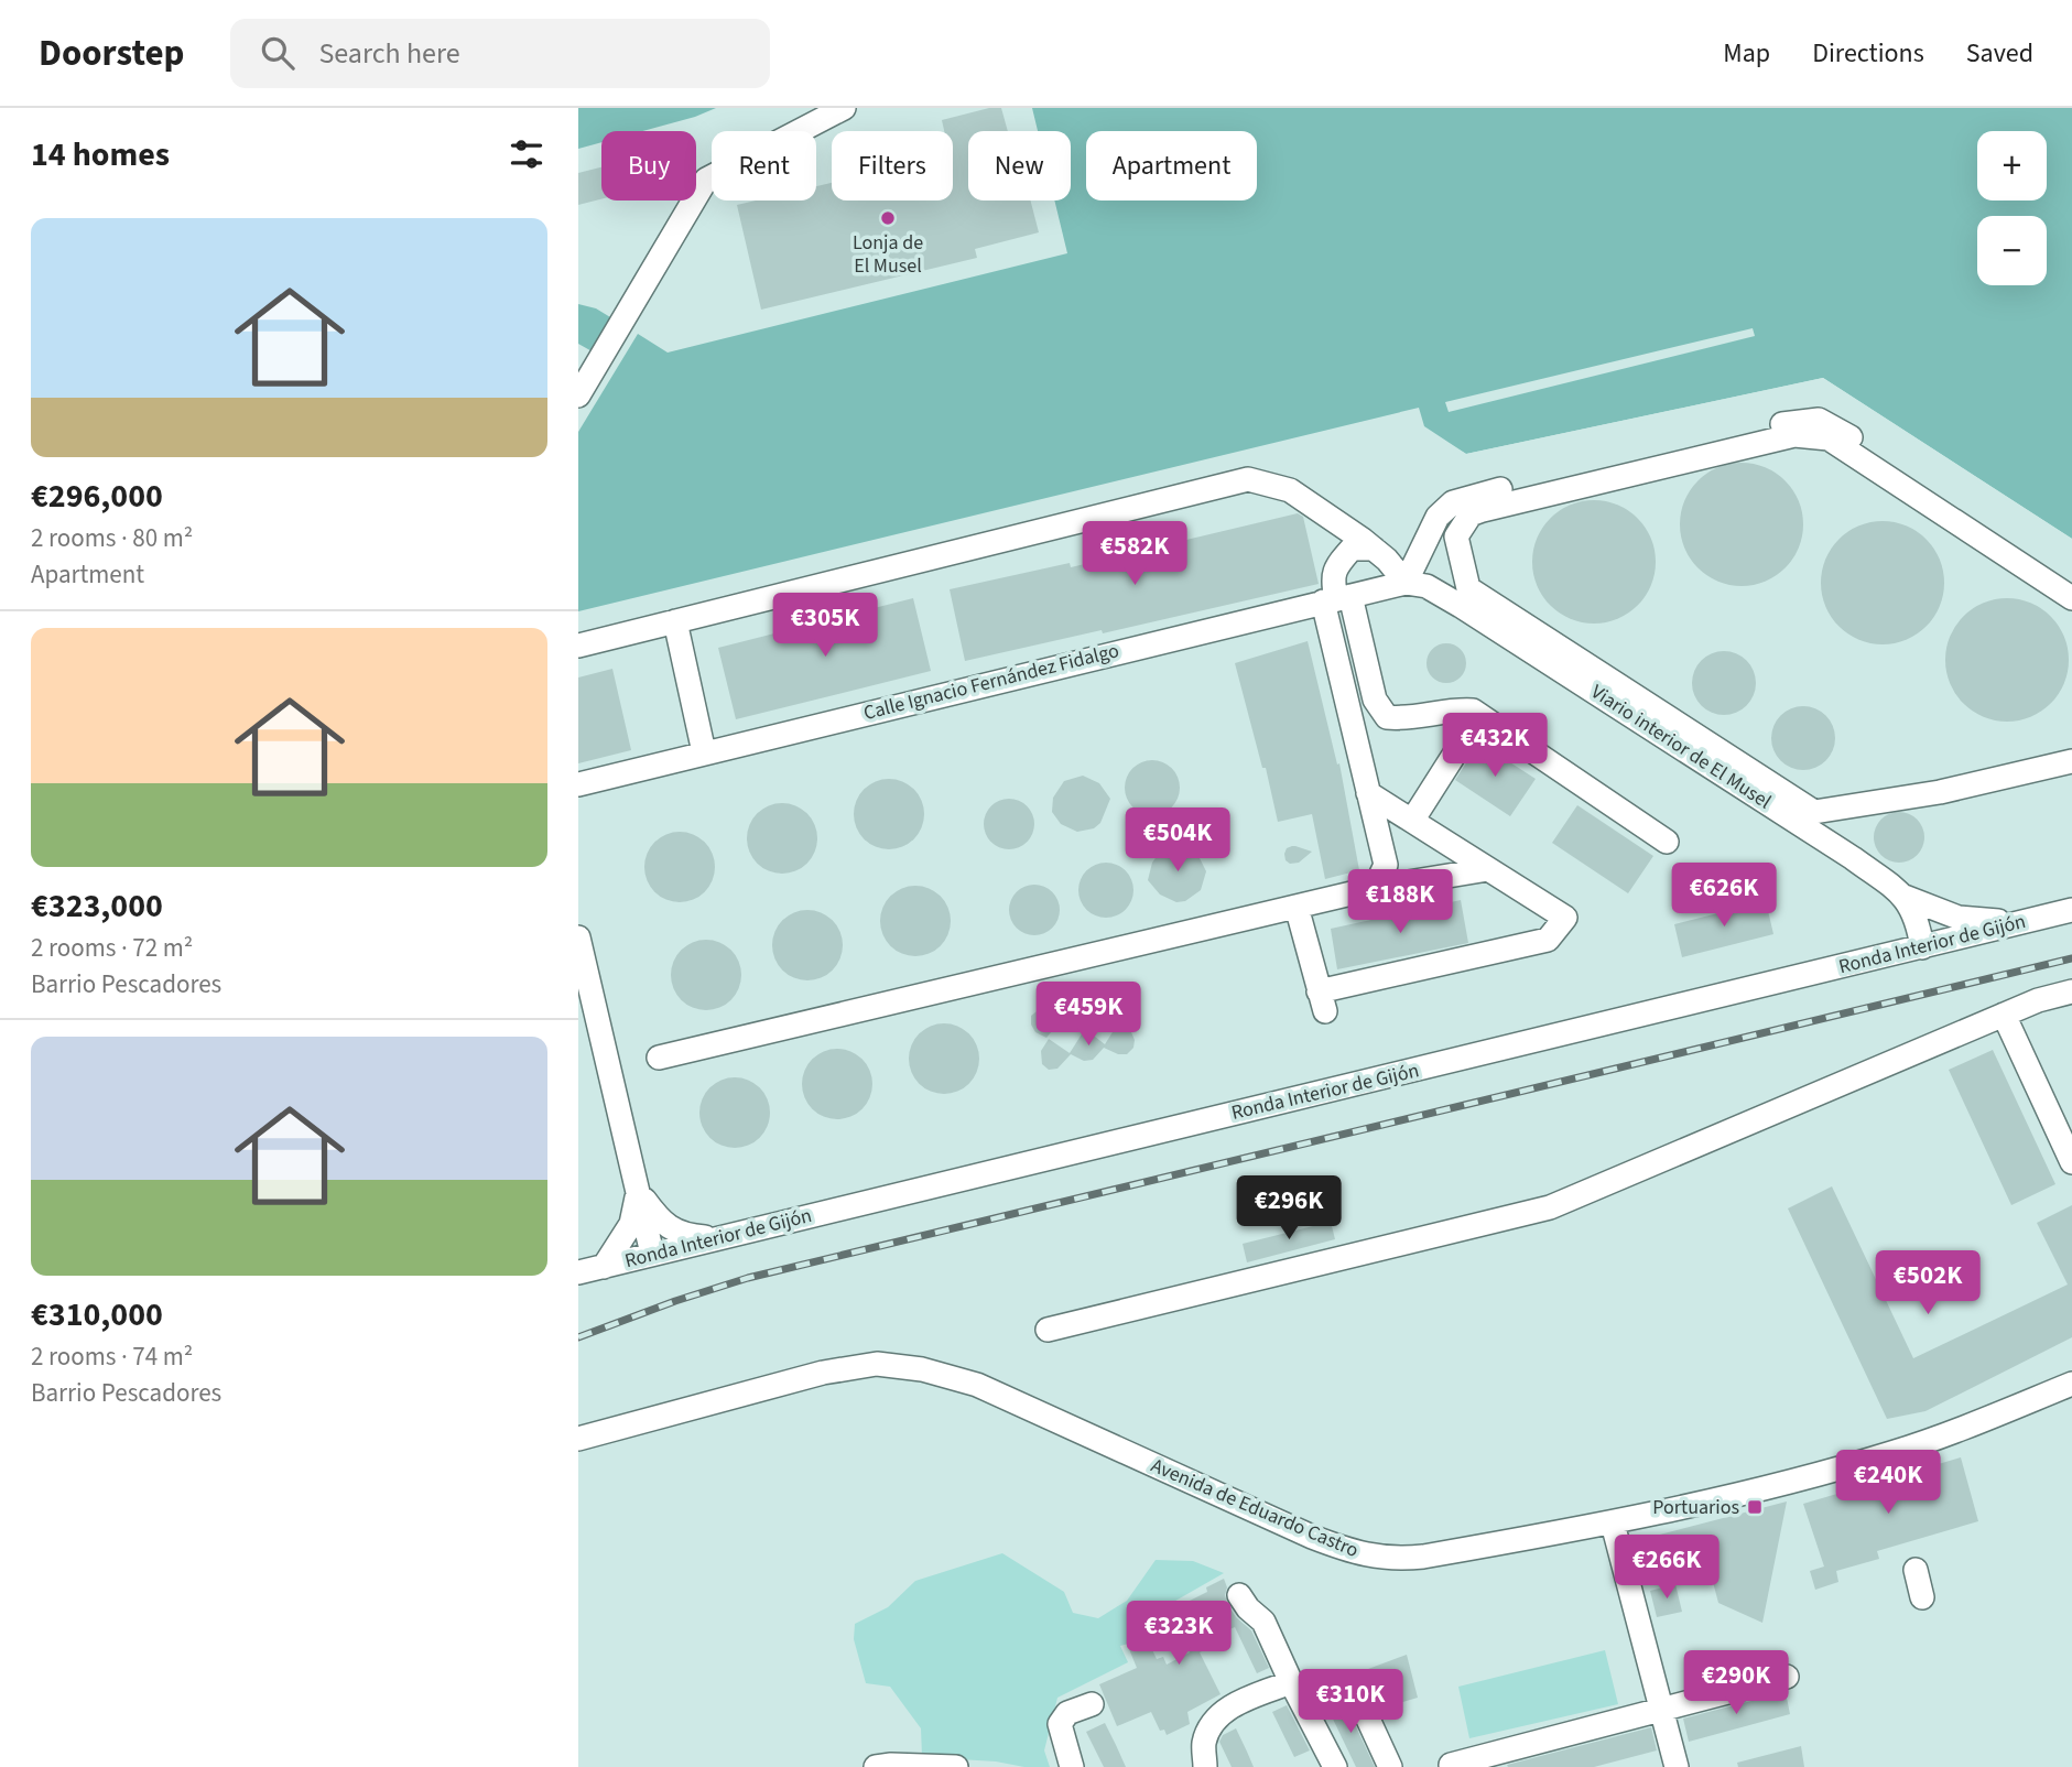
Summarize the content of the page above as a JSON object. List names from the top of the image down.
{
  "streets": {
    "street": [
      "Calle Ignacio Fernández Fidalgo",
      "Viario interior de El Musel",
      "Ronda Interior de Gijón",
      "Avenida de Eduardo Castro"
    ]
  },
  "crossings": [
    ["Calle Ignacio Fernández Fidalgo", "Viario interior de El Musel"],
    ["Viario interior de El Musel", "Ronda Interior de Gijón"]
  ],
  "places": {
    "other": ["Lonja de El Musel"],
    "transit": ["Portuarios"]
  },
  "page": {
    "header": "Doorstep",
    "search": "Search here",
    "nav": ["Map", "Directions", "Saved"],
    "heading": "14 homes",
    "map_buttons": ["+", "−"],
    "chip": [
      "Buy",
      "Rent",
      "Filters",
      "New",
      "Apartment"
    ],
    "list": [
      {
        "name": "€296,000",
        "note": "2 rooms · 80 m² · Apartment"
      },
      {
        "name": "€323,000",
        "note": "2 rooms · 72 m² · Barrio Pescadores"
      },
      {
        "name": "€310,000",
        "note": "2 rooms · 74 m² · Barrio Pescadores"
      }
    ],
    "price": [
      "€582K",
      "€305K",
      "€432K",
      "€504K",
      "€626K",
      "€188K",
      "€459K",
      "€296K",
      "€502K",
      "€240K",
      "€266K",
      "€323K",
      "€290K",
      "€310K"
    ]
  }
}
